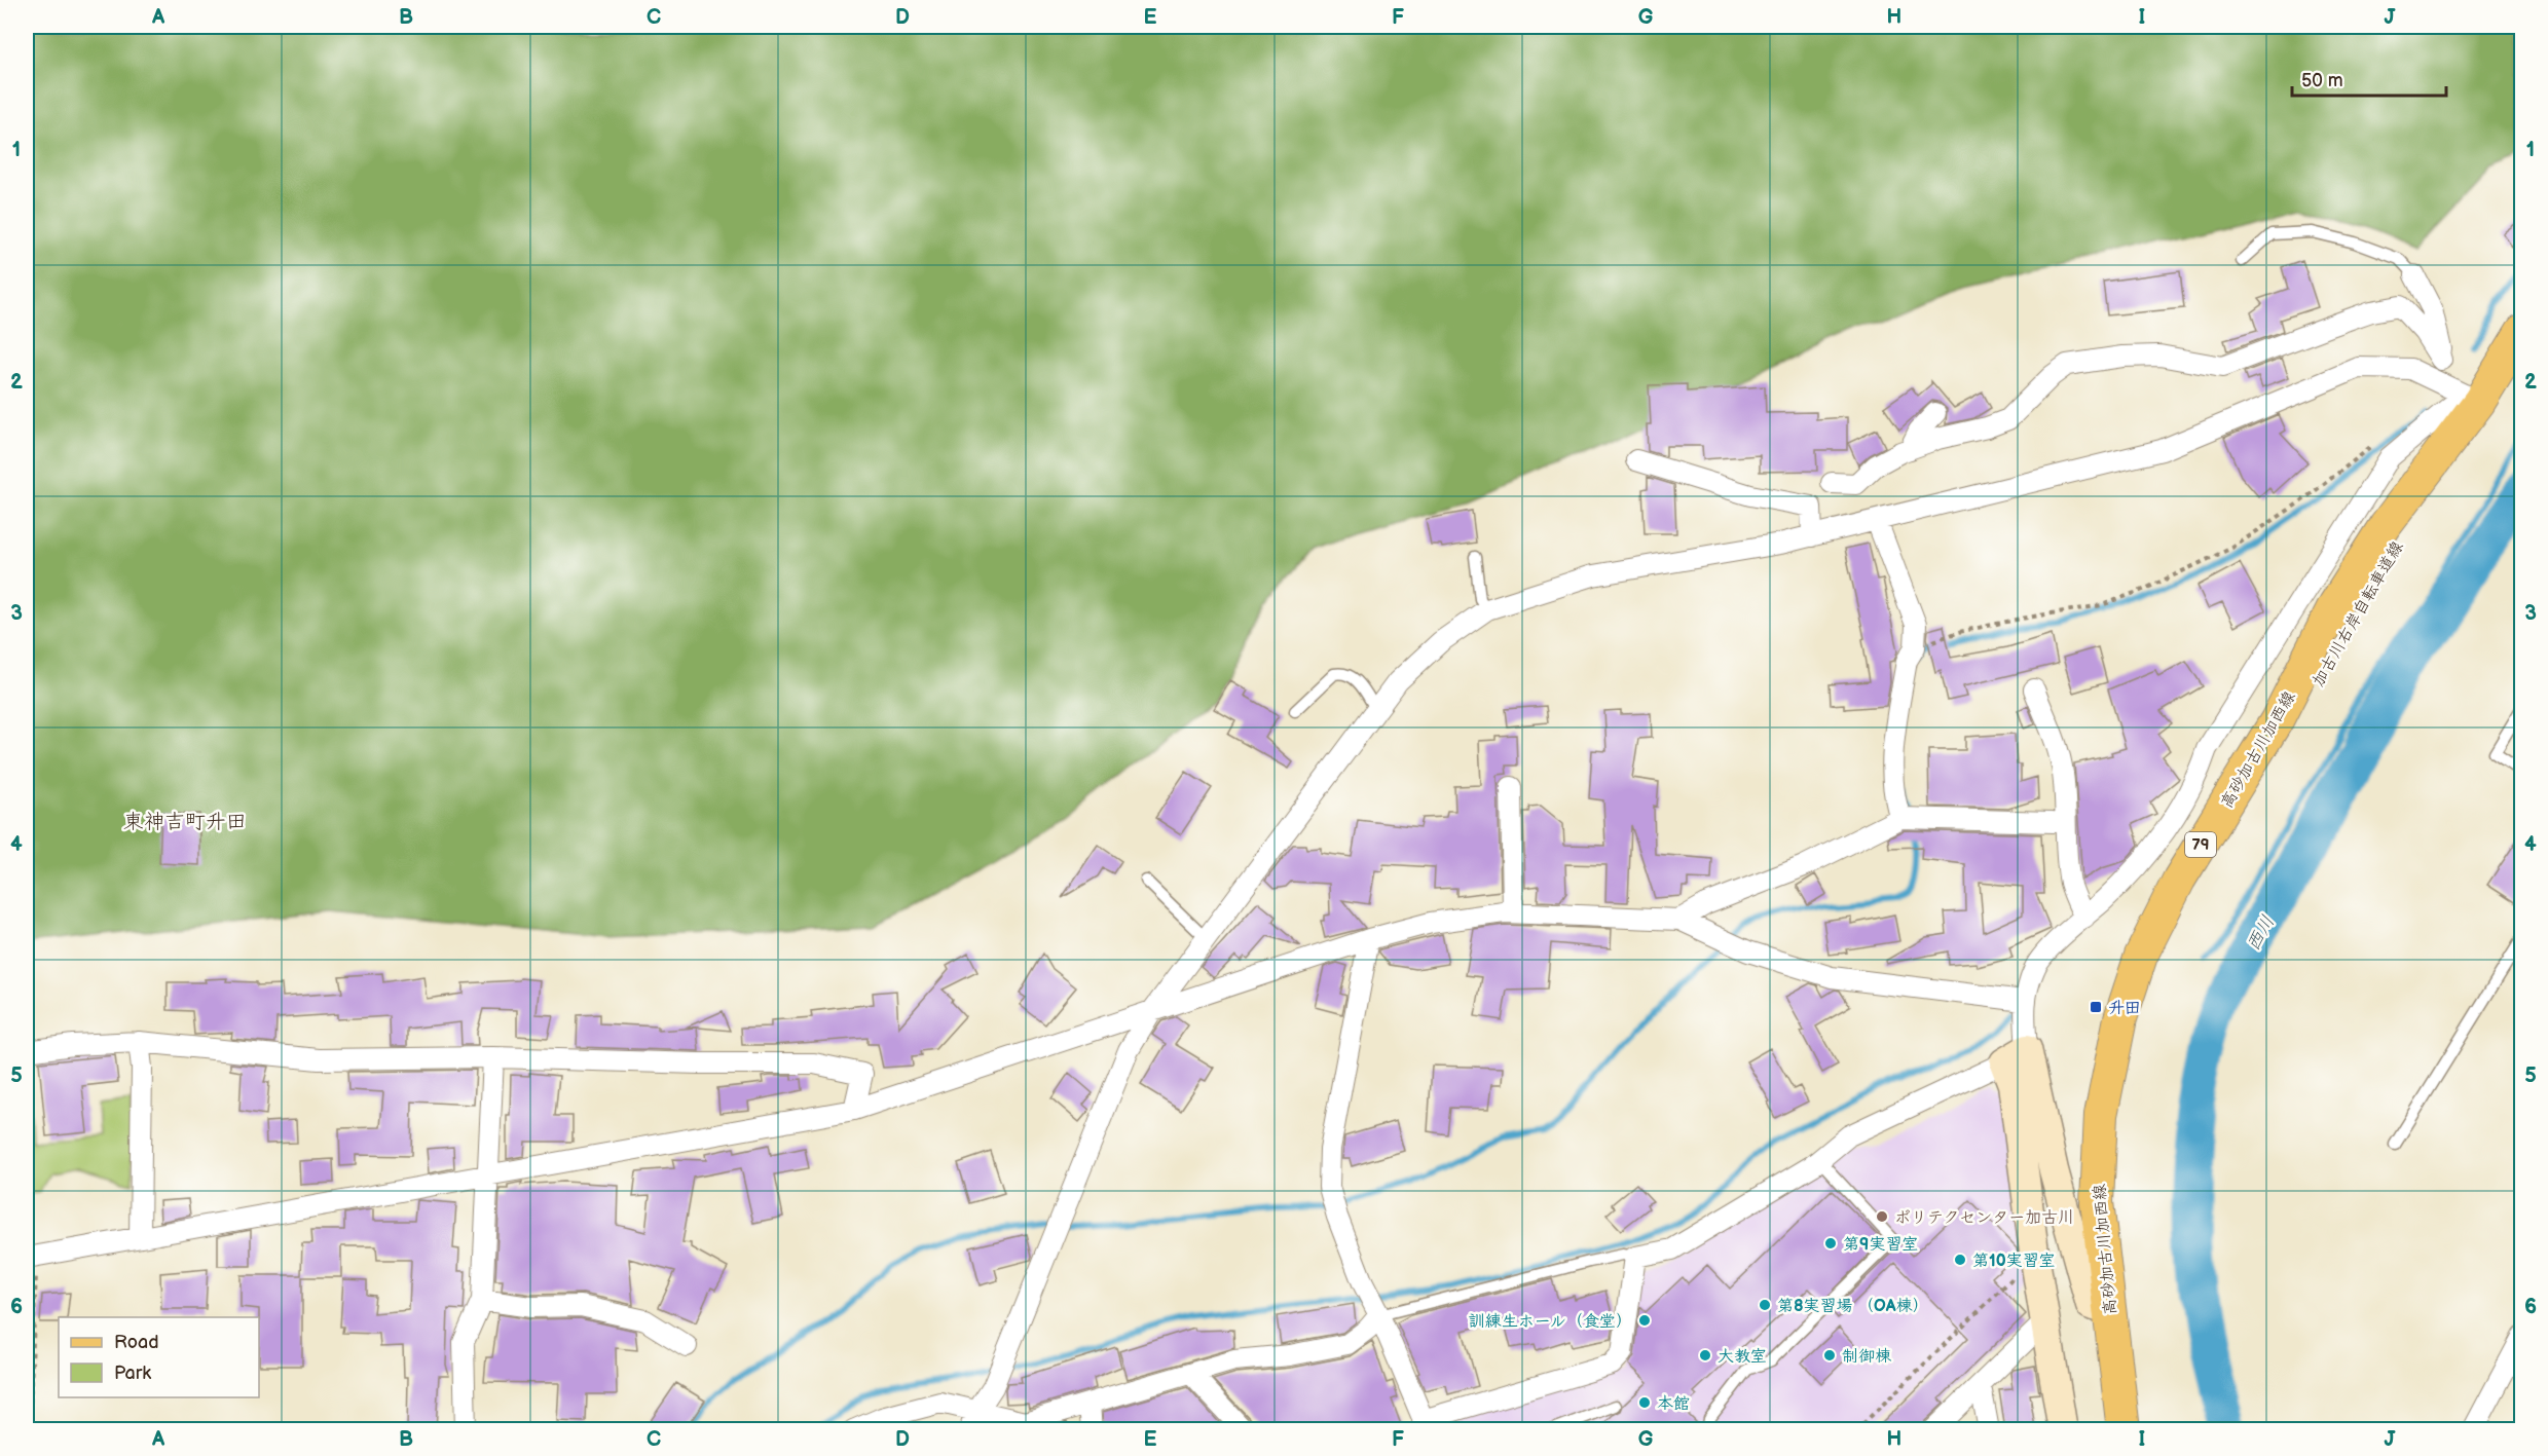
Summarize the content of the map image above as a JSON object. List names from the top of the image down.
{
  "streets": {
    "main road": ["高砂加古川加西線", "79"]
  },
  "districts": ["東神吉町升田"],
  "water": ["西川"],
  "places": {
    "transit": ["升田"],
    "other": [
      "ポリテクセンター加古川",
      "第9実習室",
      "第10実習室",
      "第8実習場 （OA棟）",
      "訓練生ホール（食堂）",
      "大教室",
      "制御棟",
      "本館"
    ]
  },
  "legend": ["Road", "Park"],
  "scale_bar": "50 m",
  "grid": {
    "columns": [
      "A",
      "B",
      "C",
      "D",
      "E",
      "F",
      "G",
      "H",
      "I",
      "J"
    ],
    "rows": [
      "1",
      "2",
      "3",
      "4",
      "5",
      "6"
    ]
  }
}
